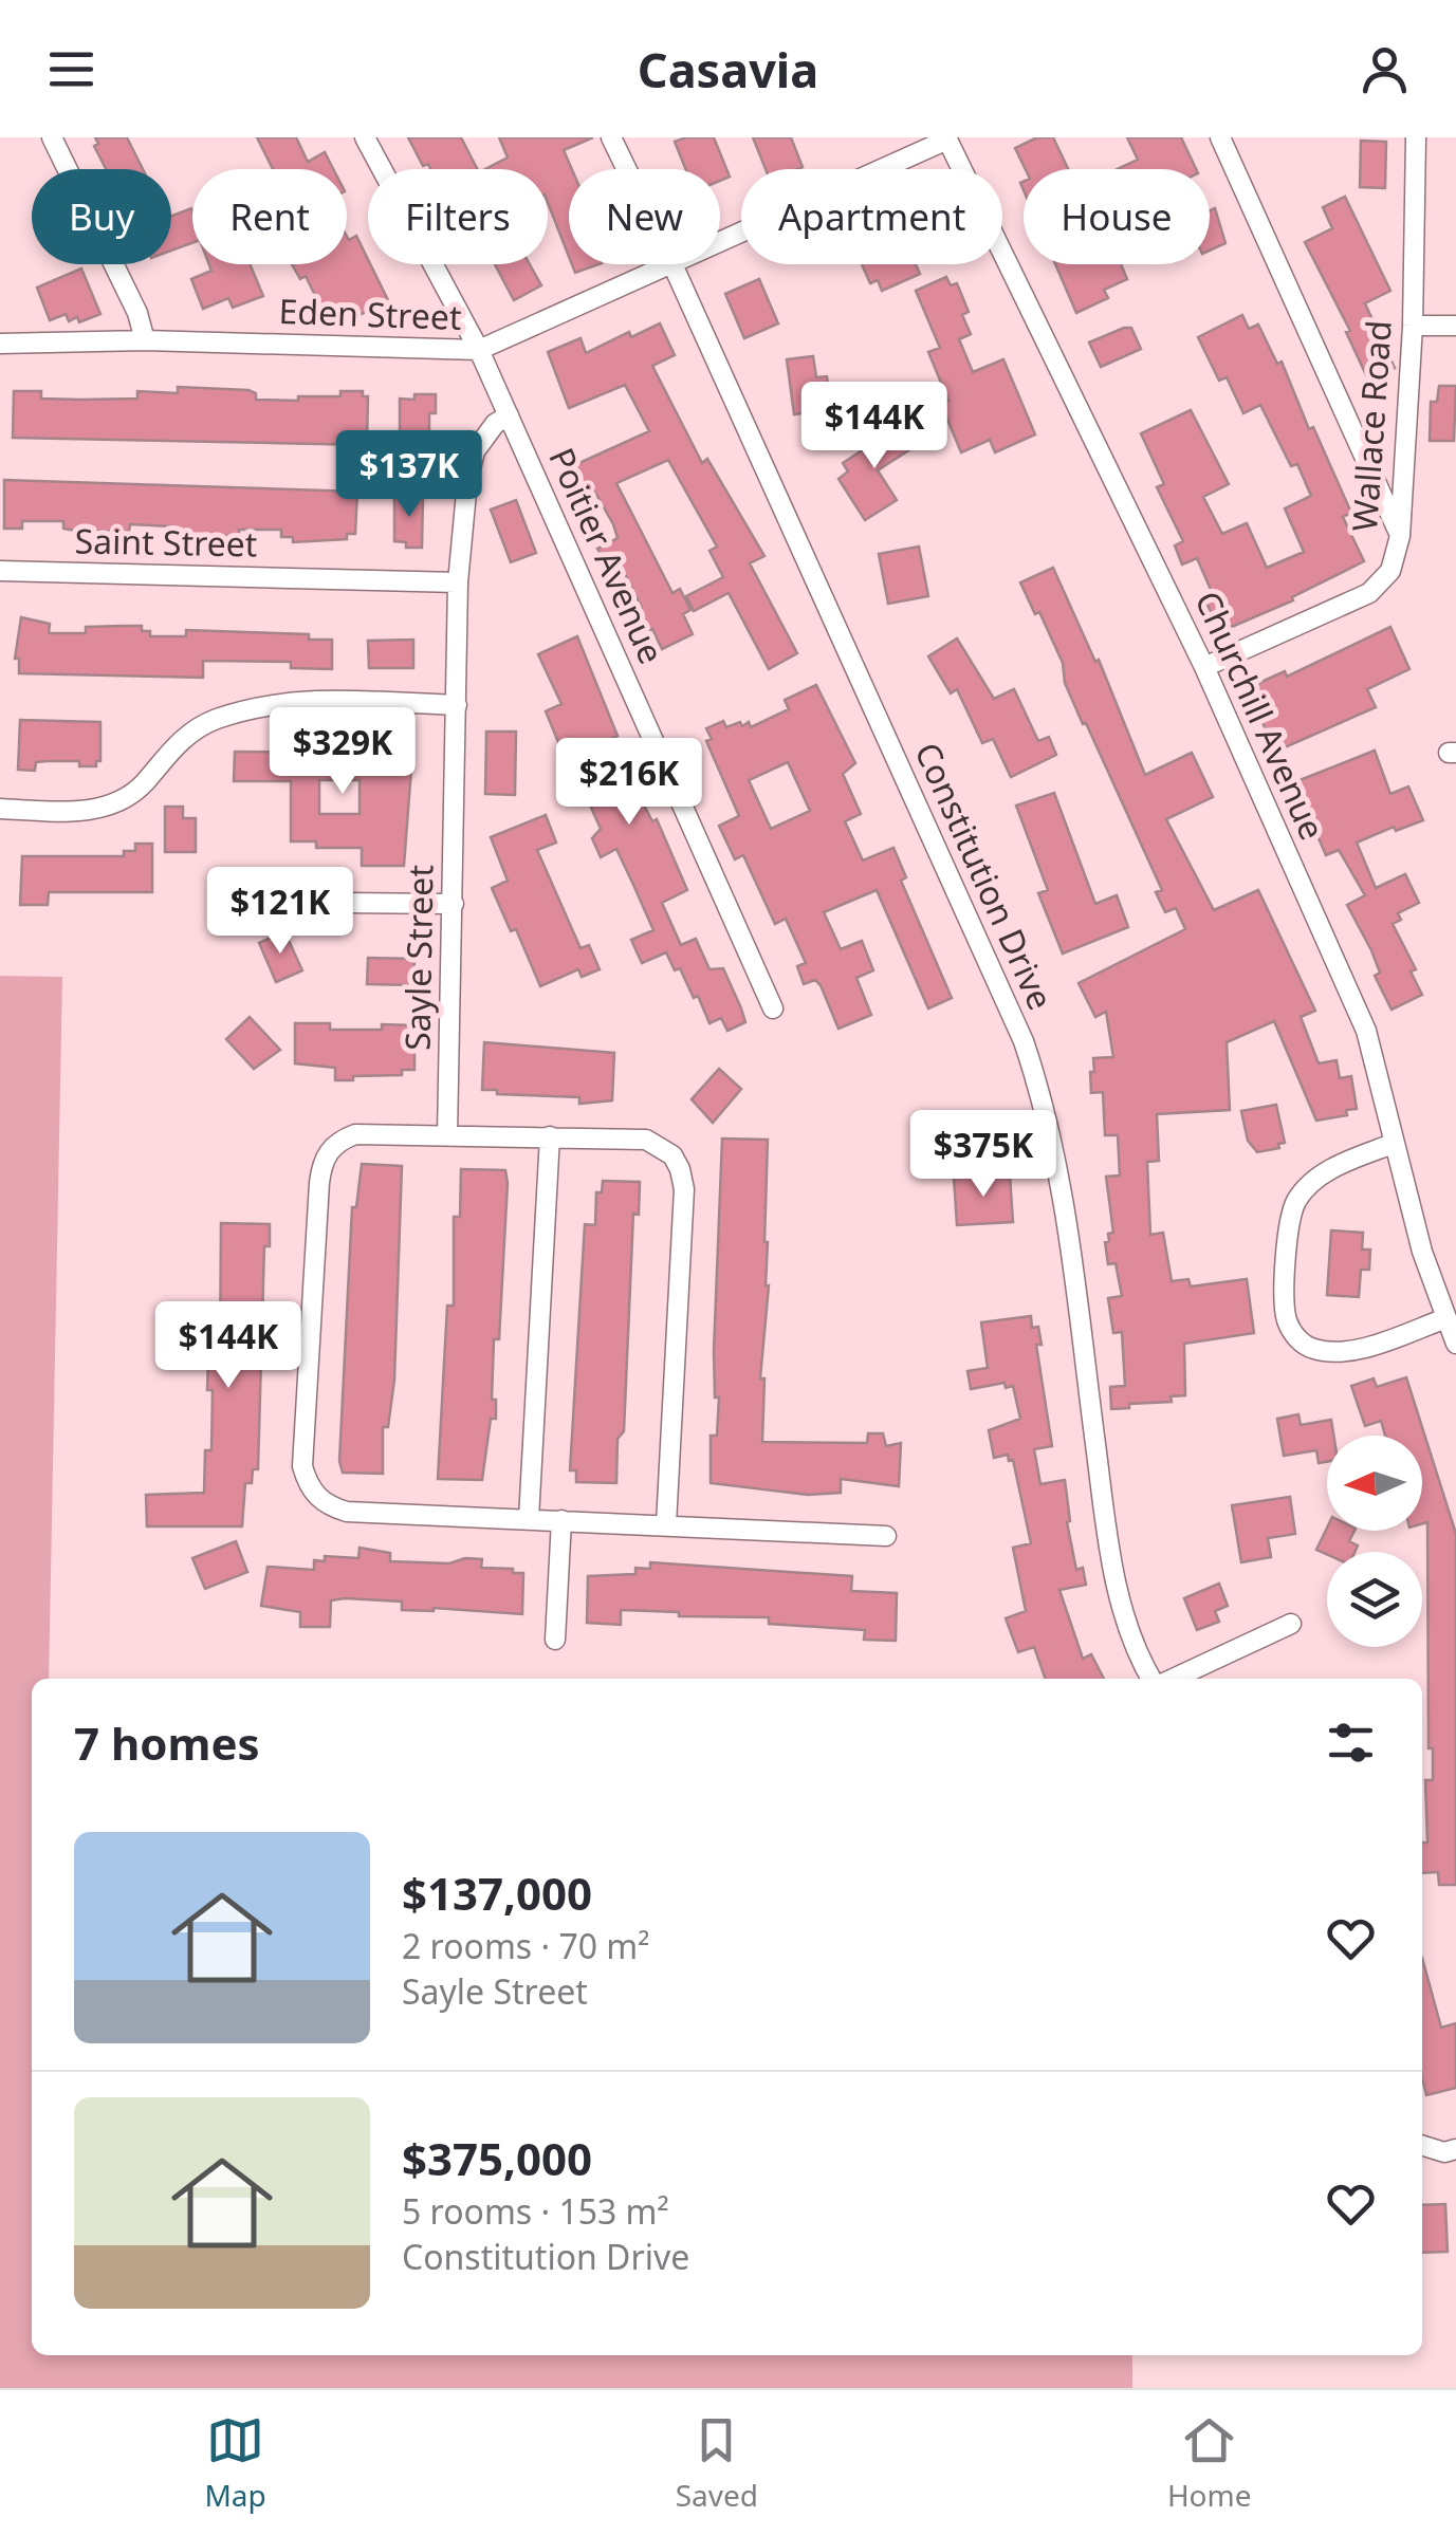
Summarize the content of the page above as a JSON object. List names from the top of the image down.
{
  "streets": {
    "street": [
      "Eden Street",
      "Wallace Road",
      "Saint Street",
      "Poitier Avenue",
      "Churchill Avenue",
      "Constitution Drive",
      "Sayle Street"
    ]
  },
  "crossings": [
    ["Eden Street", "Poitier Avenue"],
    ["Eden Street", "Churchill Avenue"],
    ["Eden Street", "Constitution Drive"],
    ["Wallace Road", "Churchill Avenue"],
    ["Saint Street", "Sayle Street"],
    ["Poitier Avenue", "Sayle Street"]
  ],
  "north": "left",
  "page": {
    "header": "Casavia",
    "chip": [
      "Buy",
      "Rent",
      "Filters",
      "New",
      "Apartment",
      "House"
    ],
    "price": [
      "$144K",
      "$137K",
      "$329K",
      "$216K",
      "$121K",
      "$375K",
      "$144K"
    ],
    "heading": "7 homes",
    "list": [
      {
        "name": "$137,000",
        "note": "2 rooms · 70 m² · Sayle Street"
      },
      {
        "name": "$375,000",
        "note": "5 rooms · 153 m² · Constitution Drive"
      }
    ],
    "tabs": ["Map", "Saved", "Home"]
  }
}
